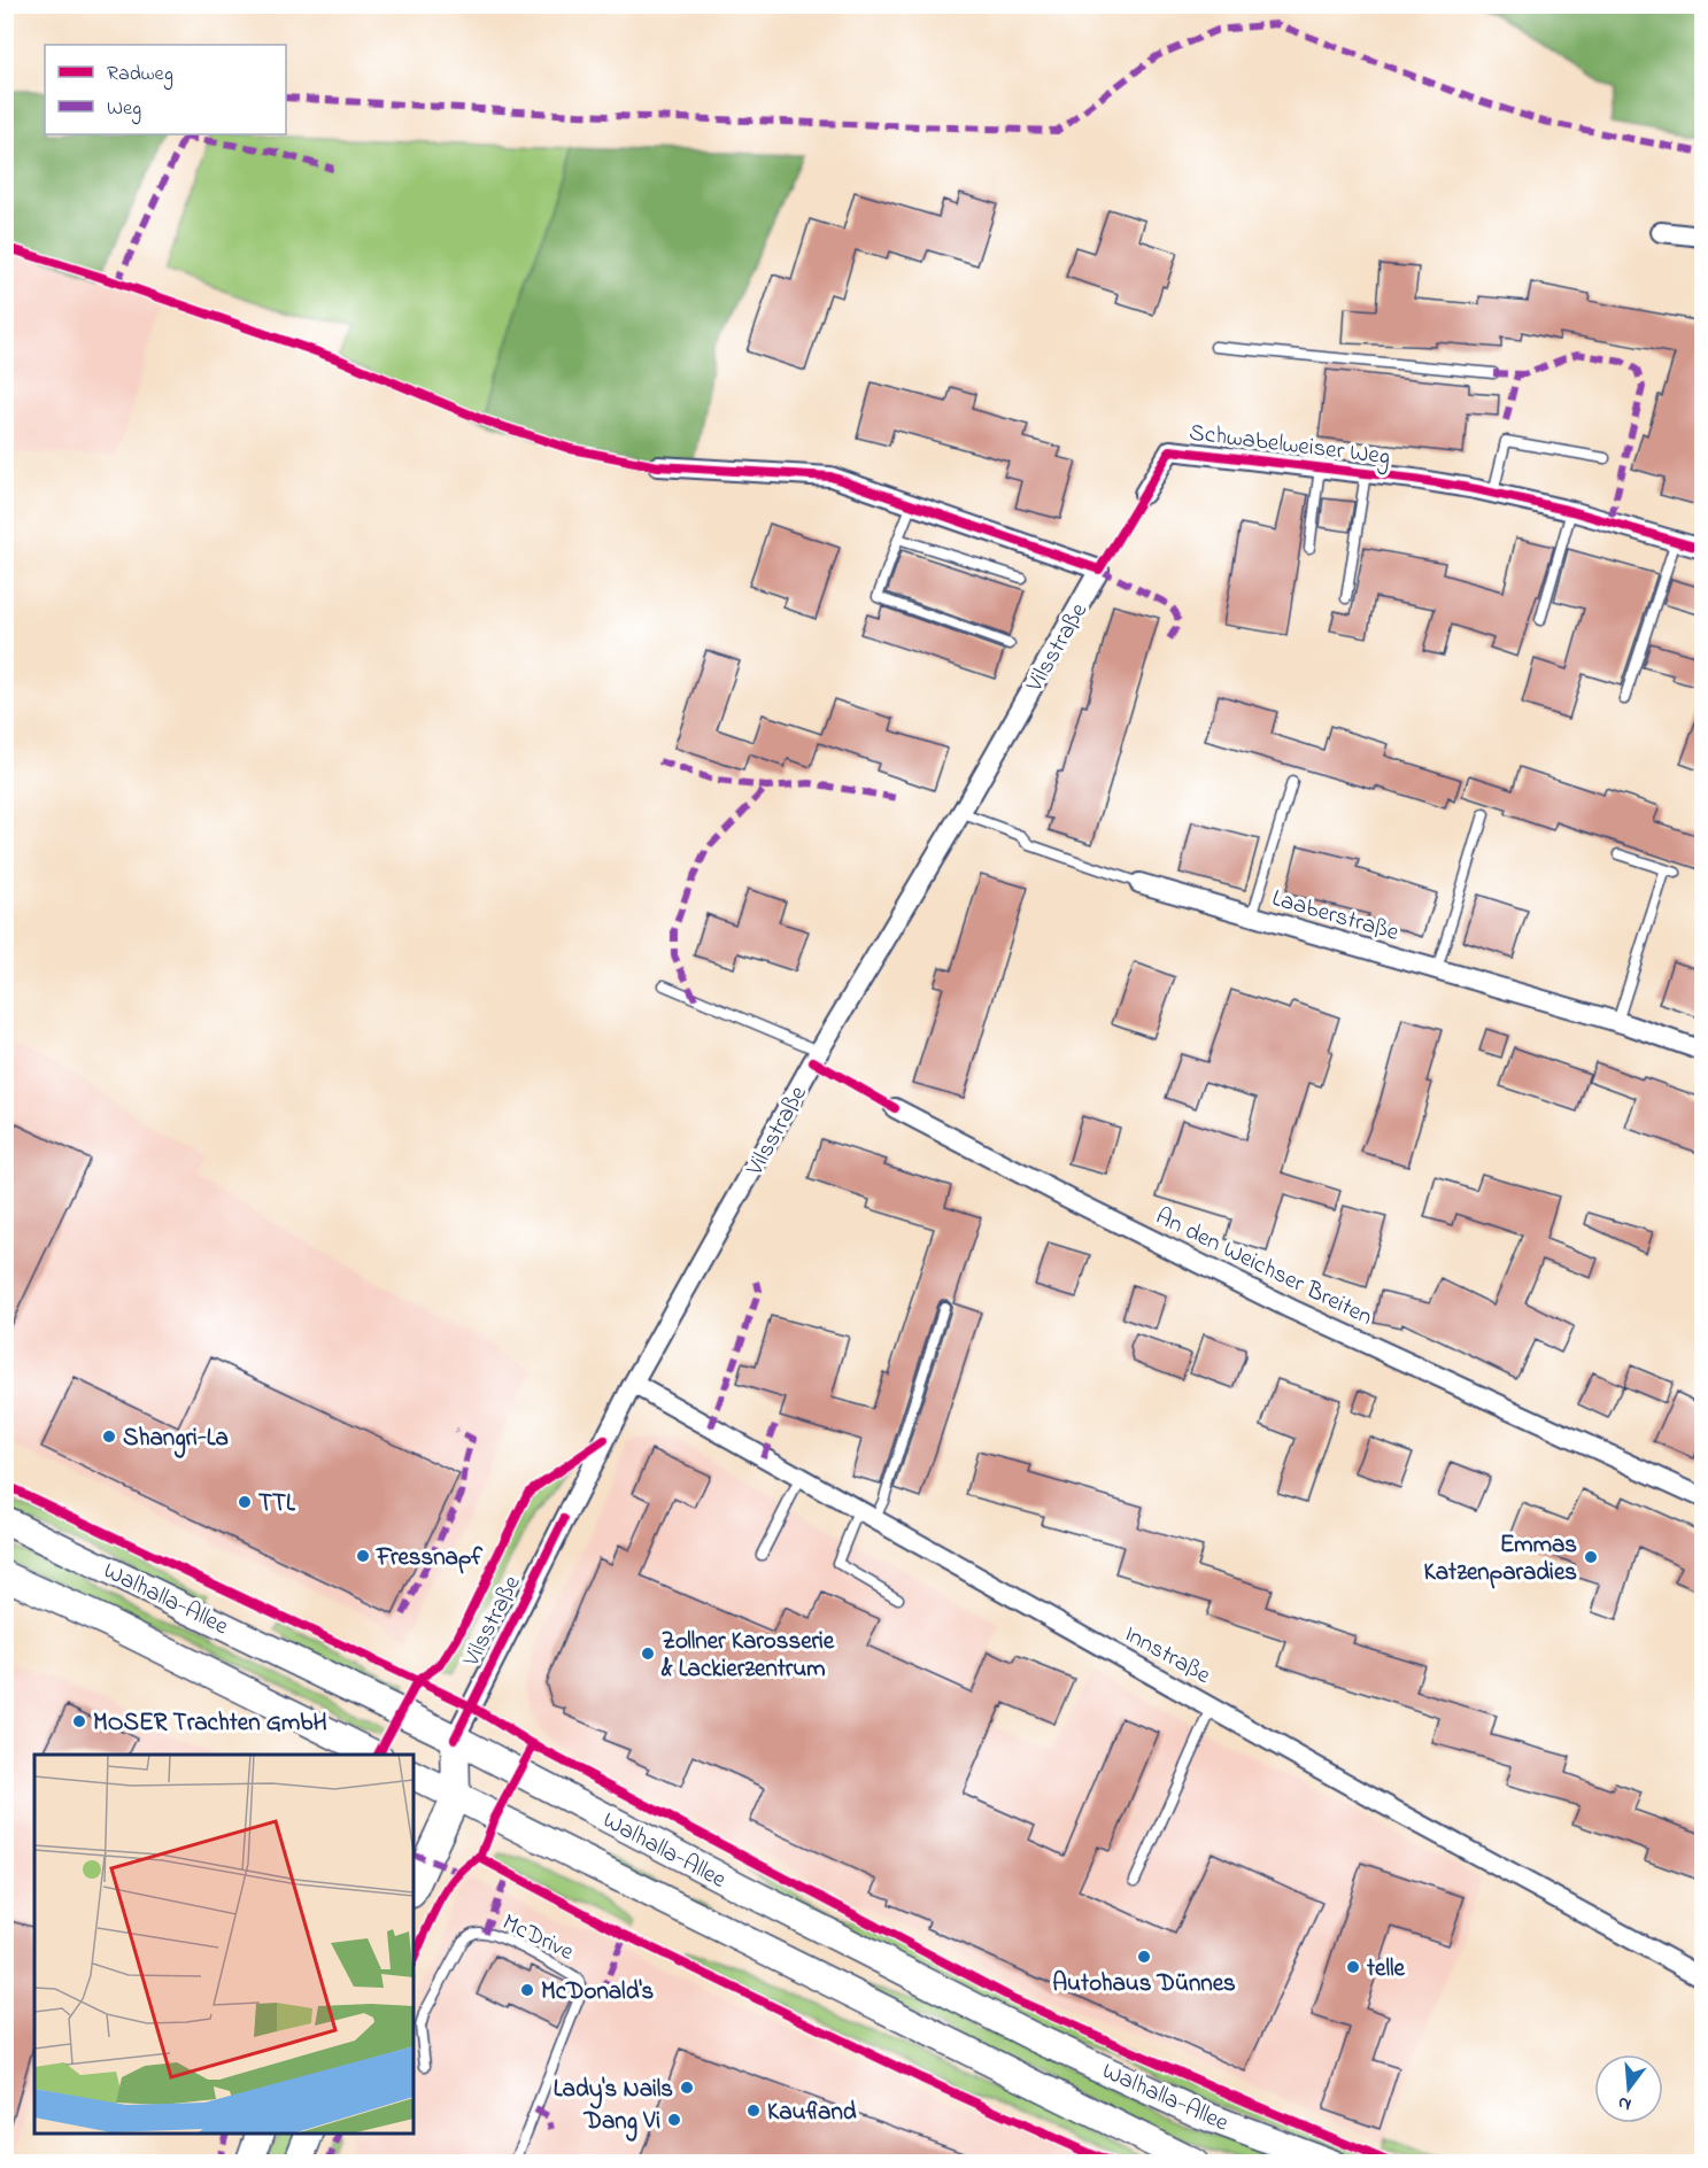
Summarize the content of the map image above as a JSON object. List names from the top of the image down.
{
  "streets": {
    "main road": ["Vilsstraße", "Walhalla-Allee"],
    "street": [
      "Schwabelweiser Weg",
      "Laaberstraße",
      "An den Weichser Breiten",
      "Innstraße"
    ],
    "lane": ["McDrive"]
  },
  "crossings": [
    ["Vilsstraße", "Laaberstraße"],
    ["Vilsstraße", "Walhalla-Allee"],
    ["Vilsstraße", "Innstraße"]
  ],
  "places": [
    "Shangri-La",
    "TTL",
    "Fressnapf",
    "Emmas Katzenparadies",
    "Zollner Karosserie & Lackierzentrum",
    "MOSER Trachten GmbH",
    "Autohaus Dünnes",
    "telle",
    "McDonald's",
    "Lady's Nails",
    "Kaufland",
    "Dang Vi"
  ],
  "legend": ["Radweg", "Weg"],
  "north": "bottom"
}
